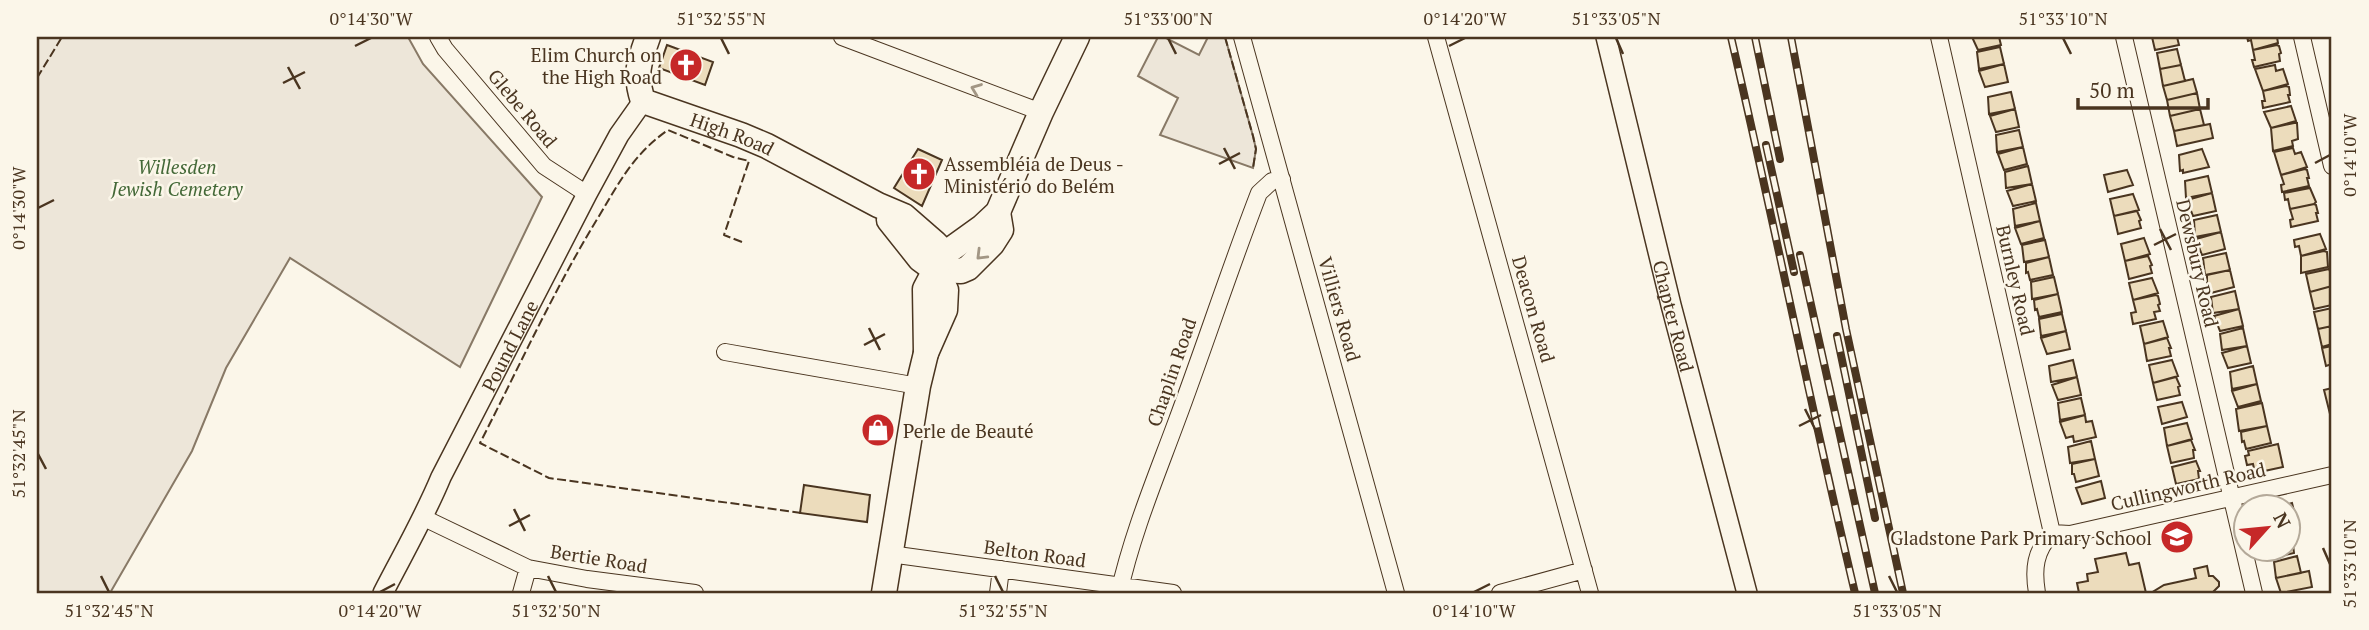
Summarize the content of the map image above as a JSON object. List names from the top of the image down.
{
  "streets": {
    "main road": ["High Road"],
    "street": [
      "Glebe Road",
      "Dewsbury Road",
      "Burnley Road",
      "Villiers Road",
      "Deacon Road",
      "Chapter Road",
      "Pound Lane",
      "Chaplin Road",
      "Cullingworth Road",
      "Belton Road",
      "Bertie Road"
    ]
  },
  "crossings": [
    ["Glebe Road", "Pound Lane"],
    ["High Road", "Pound Lane"],
    ["High Road", "Belton Road"],
    ["Dewsbury Road", "Cullingworth Road"],
    ["Burnley Road", "Cullingworth Road"],
    ["Villiers Road", "Chaplin Road"],
    ["Pound Lane", "Bertie Road"],
    ["Chaplin Road", "Belton Road"]
  ],
  "parks": ["Willesden Jewish Cemetery"],
  "places": {
    "church": ["Elim Church on the High Road", "Assembléia de Deus - Ministério do Belém"],
    "shop": ["Perle de Beauté"],
    "school or university": ["Gladstone Park Primary School"]
  },
  "scale_bar": "50 m",
  "north": "top right",
  "coordinates": [
    "0°14'30\"W",
    "51°32'55\"N",
    "51°33'00\"N",
    "0°14'20\"W",
    "51°33'05\"N",
    "51°33'10\"N",
    "0°14'10\"W",
    "51°32'45\"N",
    "51°32'50\"N"
  ]
}
